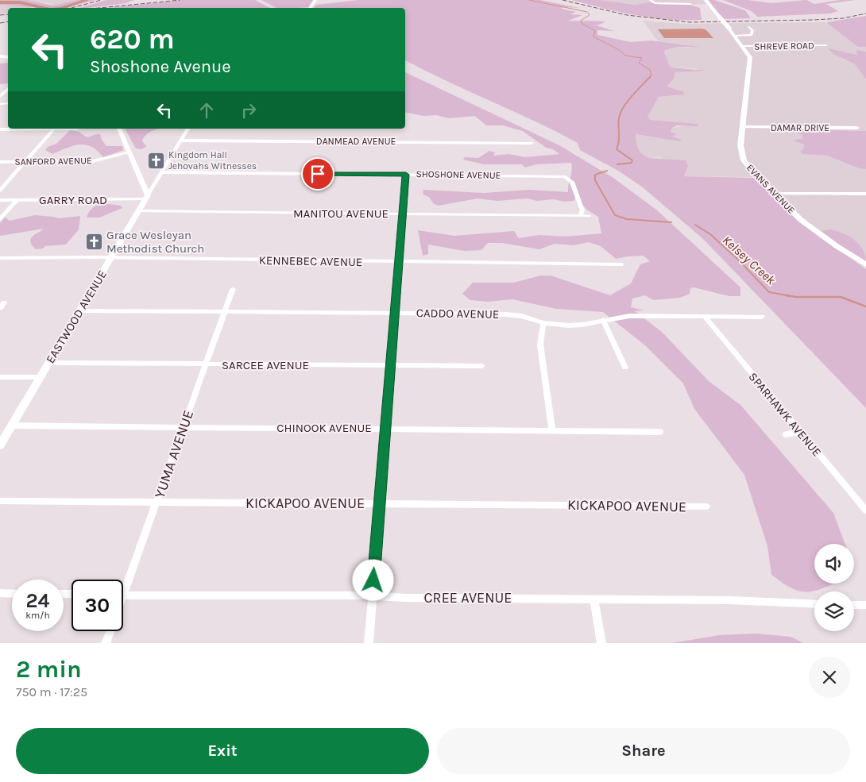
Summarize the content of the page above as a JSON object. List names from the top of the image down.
{
  "streets": {
    "street": [
      "SHREVE ROAD",
      "DAMAR DRIVE",
      "DANMEAD AVENUE",
      "SANFORD AVENUE",
      "SHOSHONE AVENUE",
      "EVANS AVENUE",
      "GARRY ROAD",
      "MANITOU AVENUE",
      "KENNEBEC AVENUE",
      "CADDO AVENUE",
      "EASTWOOD AVENUE",
      "SARCEE AVENUE",
      "SPARHAWK AVENUE",
      "CHINOOK AVENUE",
      "YUMA AVENUE",
      "KICKAPOO AVENUE",
      "CREE AVENUE"
    ]
  },
  "crossings": [
    ["SHREVE ROAD", "EVANS AVENUE"],
    ["DAMAR DRIVE", "EVANS AVENUE"],
    ["DANMEAD AVENUE", "EASTWOOD AVENUE"],
    ["SHOSHONE AVENUE", "MANITOU AVENUE"],
    ["SHOSHONE AVENUE", "EASTWOOD AVENUE"],
    ["GARRY ROAD", "EASTWOOD AVENUE"],
    ["MANITOU AVENUE", "EASTWOOD AVENUE"],
    ["KENNEBEC AVENUE", "EASTWOOD AVENUE"],
    ["CADDO AVENUE", "EASTWOOD AVENUE"],
    ["CADDO AVENUE", "SPARHAWK AVENUE"],
    ["CADDO AVENUE", "YUMA AVENUE"],
    ["EASTWOOD AVENUE", "SARCEE AVENUE"],
    ["EASTWOOD AVENUE", "CHINOOK AVENUE"],
    ["SARCEE AVENUE", "YUMA AVENUE"],
    ["CHINOOK AVENUE", "YUMA AVENUE"],
    ["YUMA AVENUE", "KICKAPOO AVENUE"]
  ],
  "water": ["Kelsey Creek"],
  "places": {
    "church": ["Kingdom Hall Jehovahs Witnesses", "Grace Wesleyan Methodist Church"]
  },
  "page": {
    "turn": ["620 m", "Shoshone Avenue"],
    "speed": "24 km/h",
    "limit": "30",
    "heading": ["2 min", "750 m · 17:25"],
    "buttons": ["Exit", "Share"]
  }
}
